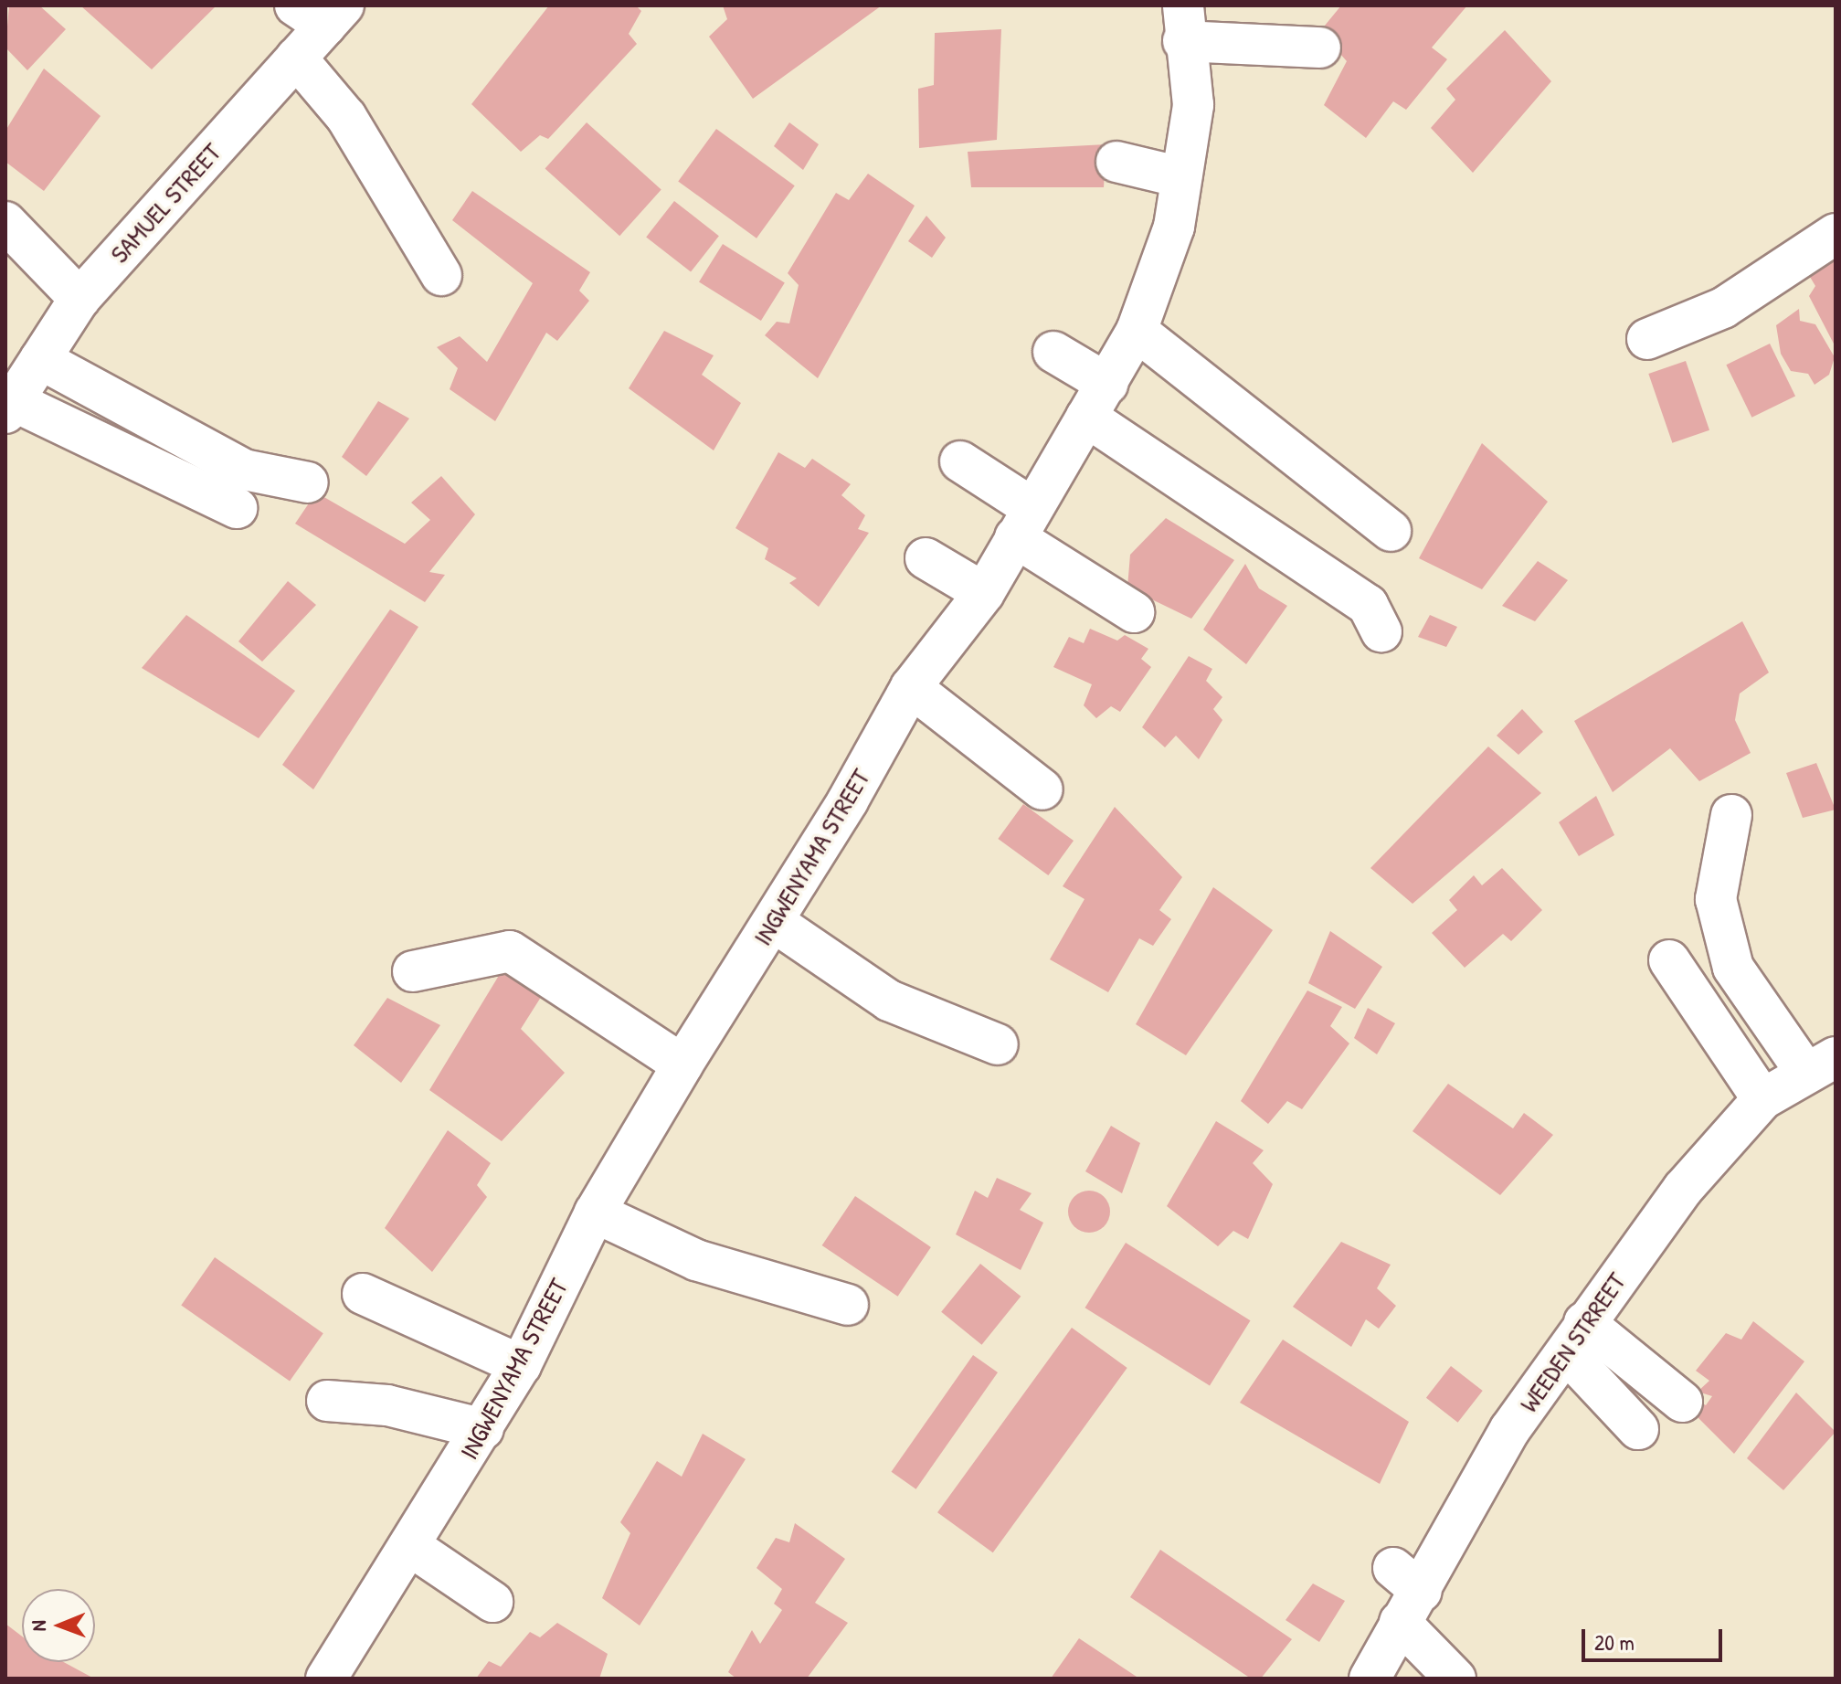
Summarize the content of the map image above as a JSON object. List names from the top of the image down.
{
  "streets": {
    "street": ["SAMUEL STREET", "INGWENYAMA STREET", "WEEDEN STRREET"]
  },
  "scale_bar": "20 m",
  "north": "left"
}
